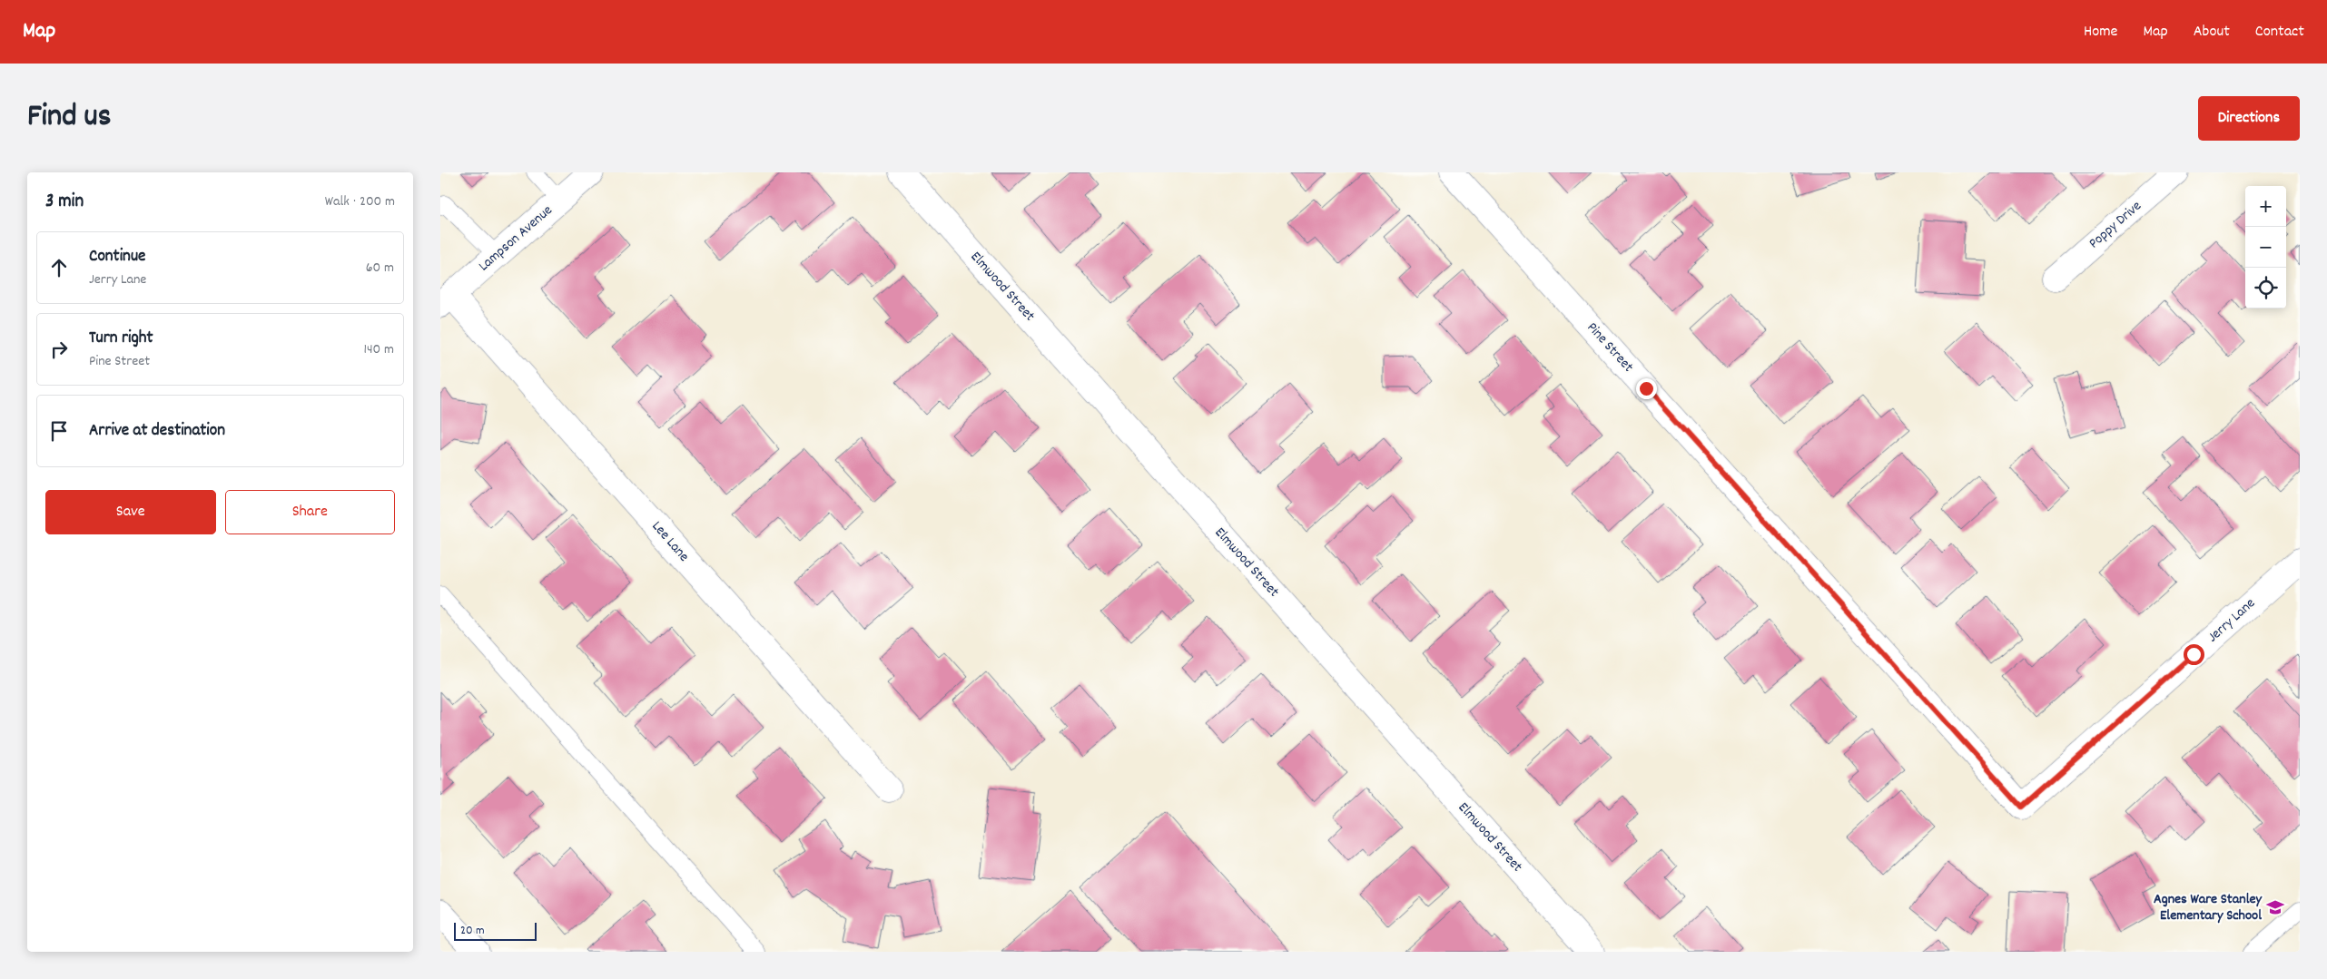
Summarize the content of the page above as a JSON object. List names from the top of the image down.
{
  "streets": {
    "street": [
      "Poppy Drive",
      "Lampson Avenue",
      "Elmwood Street",
      "Pine Street",
      "Lee Lane",
      "Jerry Lane"
    ]
  },
  "crossings": [
    ["Lampson Avenue", "Lee Lane"],
    ["Pine Street", "Jerry Lane"]
  ],
  "places": {
    "school or university": ["Agnes Ware Stanley Elementary School"]
  },
  "scale_bar": "20 m",
  "page": {
    "header": "Map",
    "nav": [
      "Home",
      "Map",
      "About",
      "Contact"
    ],
    "title": "Find us",
    "buttons": [
      "Directions",
      ["Save", "Share"]
    ],
    "heading": ["3 min", "Walk · 200 m"],
    "map_buttons": ["+", "−"],
    "list": [
      ["Continue", "Jerry Lane", "60 m"],
      ["Turn right", "Pine Street", "140 m"],
      "Arrive at destination"
    ],
    "scale": "20 m"
  }
}
